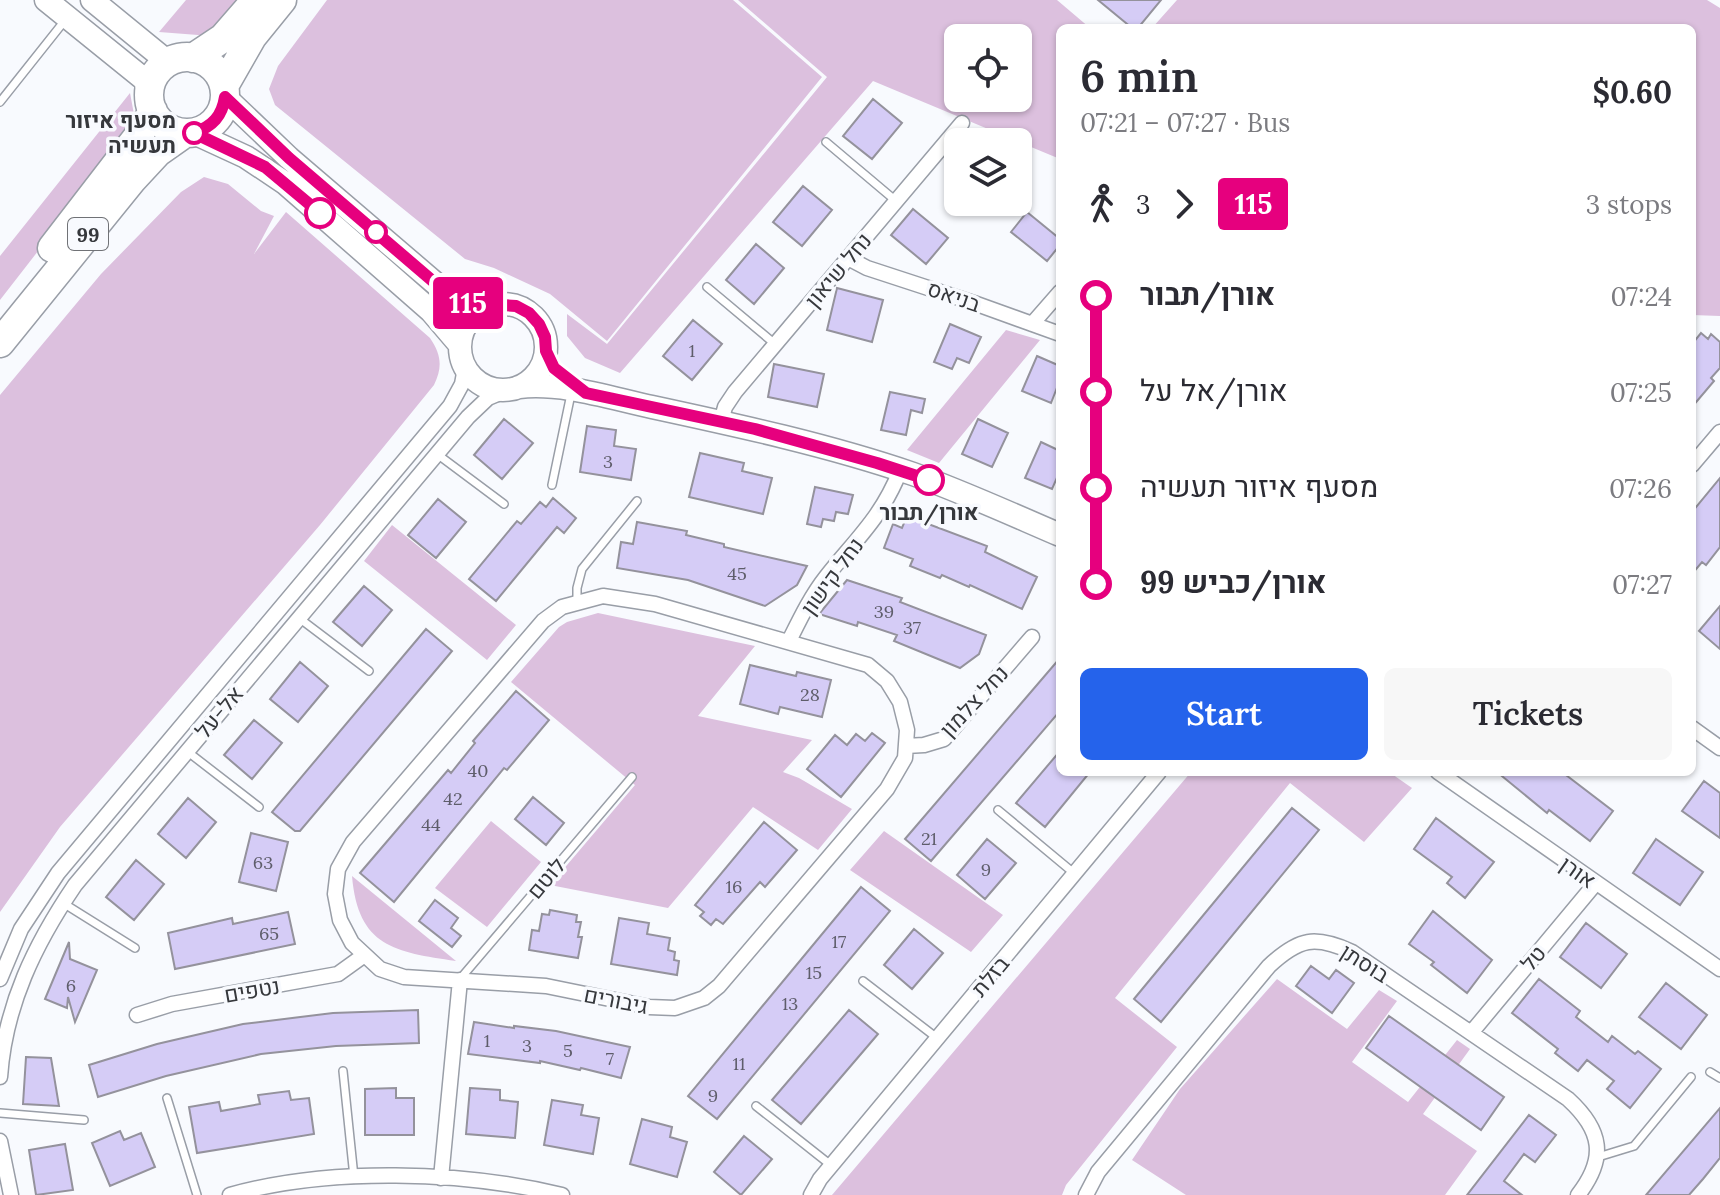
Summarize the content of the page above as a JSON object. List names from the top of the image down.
{
  "streets": {
    "highway": ["99"],
    "street": [
      "נחל שיאון",
      "בניאס",
      "נחל קישון",
      "נחל צלמון",
      "אל-על",
      "אורן",
      "טל",
      "בוסתן",
      "בזלת",
      "נטפים",
      "גיבורים"
    ],
    "lane": ["לוטם"]
  },
  "crossings": [
    ["נחל שיאון", "בניאס"],
    ["נחל קישון", "גיבורים"],
    ["נחל צלמון", "גיבורים"],
    ["אורן", "טל"],
    ["לוטם", "גיבורים"],
    ["טל", "בוסתן"],
    ["נטפים", "גיבורים"]
  ],
  "places": ["מסעף איזור תעשיה", "אורן/תבור"],
  "lines": ["bus line 115"],
  "house_numbers": [
    "1",
    "3",
    "45",
    "39",
    "37",
    "28",
    "40",
    "42",
    "44",
    "21",
    "63",
    "9",
    "16",
    "65",
    "17",
    "15",
    "6",
    "13",
    "1",
    "3",
    "5",
    "7",
    "11",
    "9"
  ],
  "page": {
    "on_map": "115",
    "heading": ["6 min", "07:21 – 07:27 · Bus", "$0.60"],
    "legs": ["3", "115", "3 stops"],
    "list": [
      {
        "name": "אורן/תבור",
        "value": "07:24"
      },
      {
        "name": "אורן/אל על",
        "value": "07:25"
      },
      {
        "name": "מסעף איזור תעשיה",
        "value": "07:26"
      },
      {
        "name": "אורן/כביש 99",
        "value": "07:27"
      }
    ],
    "buttons": ["Start", "Tickets"]
  }
}
